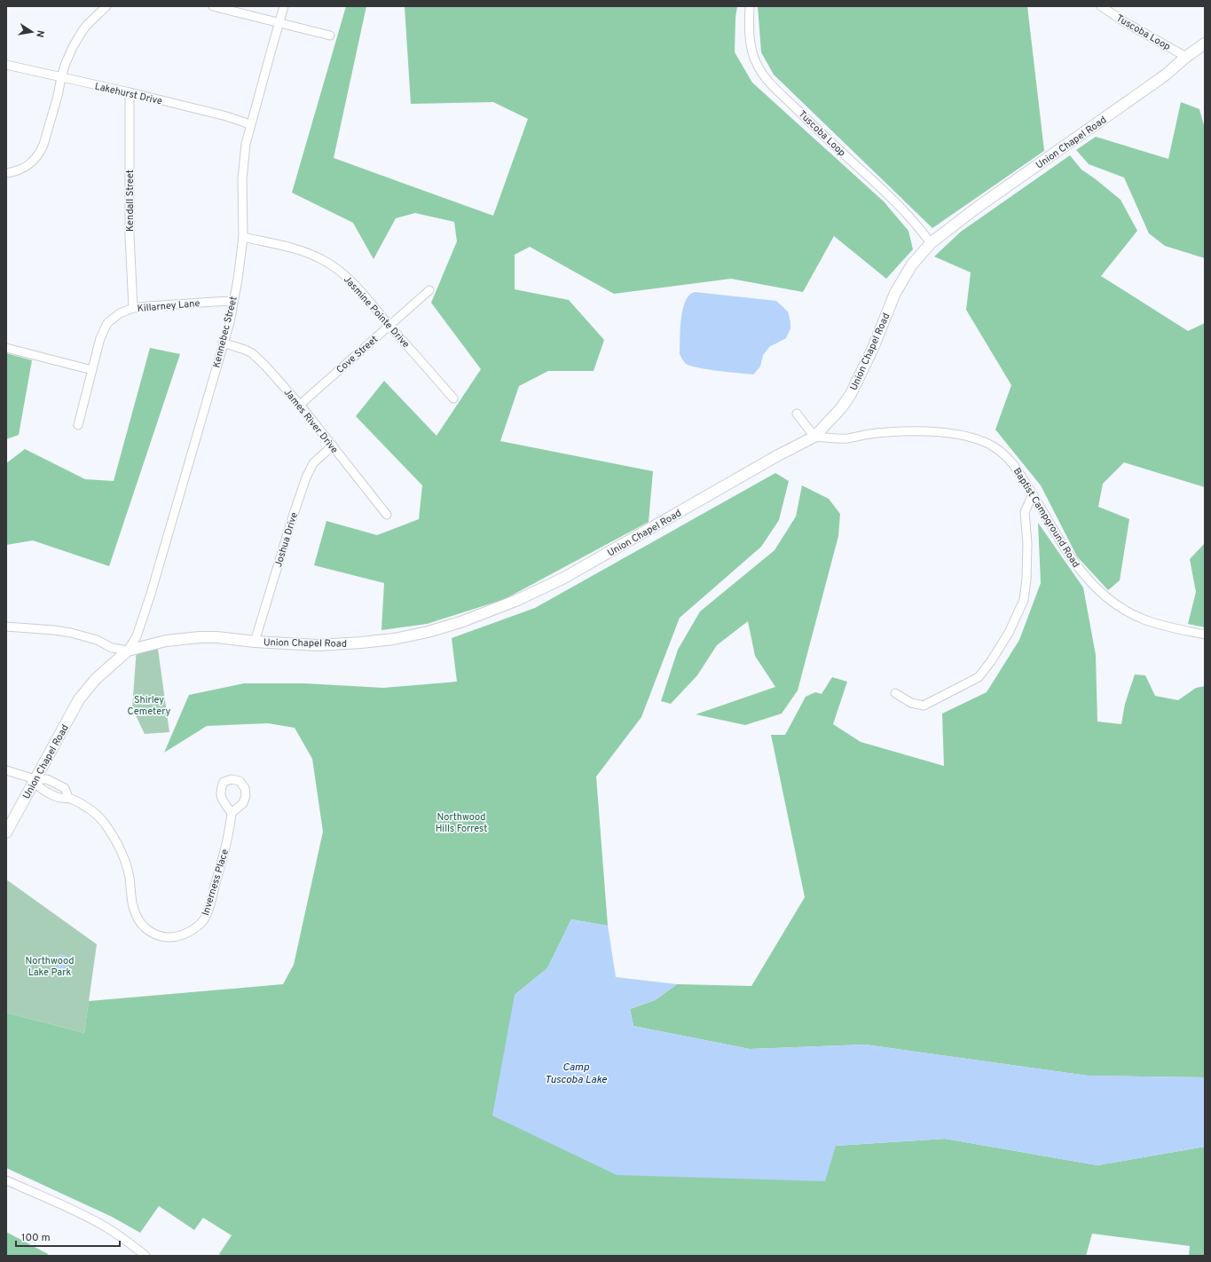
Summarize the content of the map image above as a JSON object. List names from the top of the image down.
{
  "streets": {
    "street": [
      "Tuscoba Loop",
      "Lakehurst Drive",
      "Union Chapel Road",
      "Kendall Street",
      "Killarney Lane",
      "Jasmine Pointe Drive",
      "Kennebec Street",
      "Cove Street",
      "James River Drive",
      "Baptist Campground Road",
      "Joshua Drive",
      "Inverness Place"
    ]
  },
  "crossings": [
    ["Tuscoba Loop", "Union Chapel Road"],
    ["Lakehurst Drive", "Kendall Street"],
    ["Lakehurst Drive", "Kennebec Street"],
    ["Union Chapel Road", "Kennebec Street"],
    ["Union Chapel Road", "Baptist Campground Road"],
    ["Union Chapel Road", "Joshua Drive"],
    ["Union Chapel Road", "Inverness Place"],
    ["Kendall Street", "Killarney Lane"],
    ["Killarney Lane", "Kennebec Street"],
    ["Jasmine Pointe Drive", "Kennebec Street"],
    ["Jasmine Pointe Drive", "Cove Street"],
    ["Kennebec Street", "James River Drive"],
    ["Cove Street", "James River Drive"],
    ["James River Drive", "Joshua Drive"]
  ],
  "water": ["Camp Tuscoba Lake"],
  "parks": ["Shirley Cemetery", "Northwood Hills Forrest", "Northwood Lake Park"],
  "scale_bar": "100 m",
  "north": "right"
}
